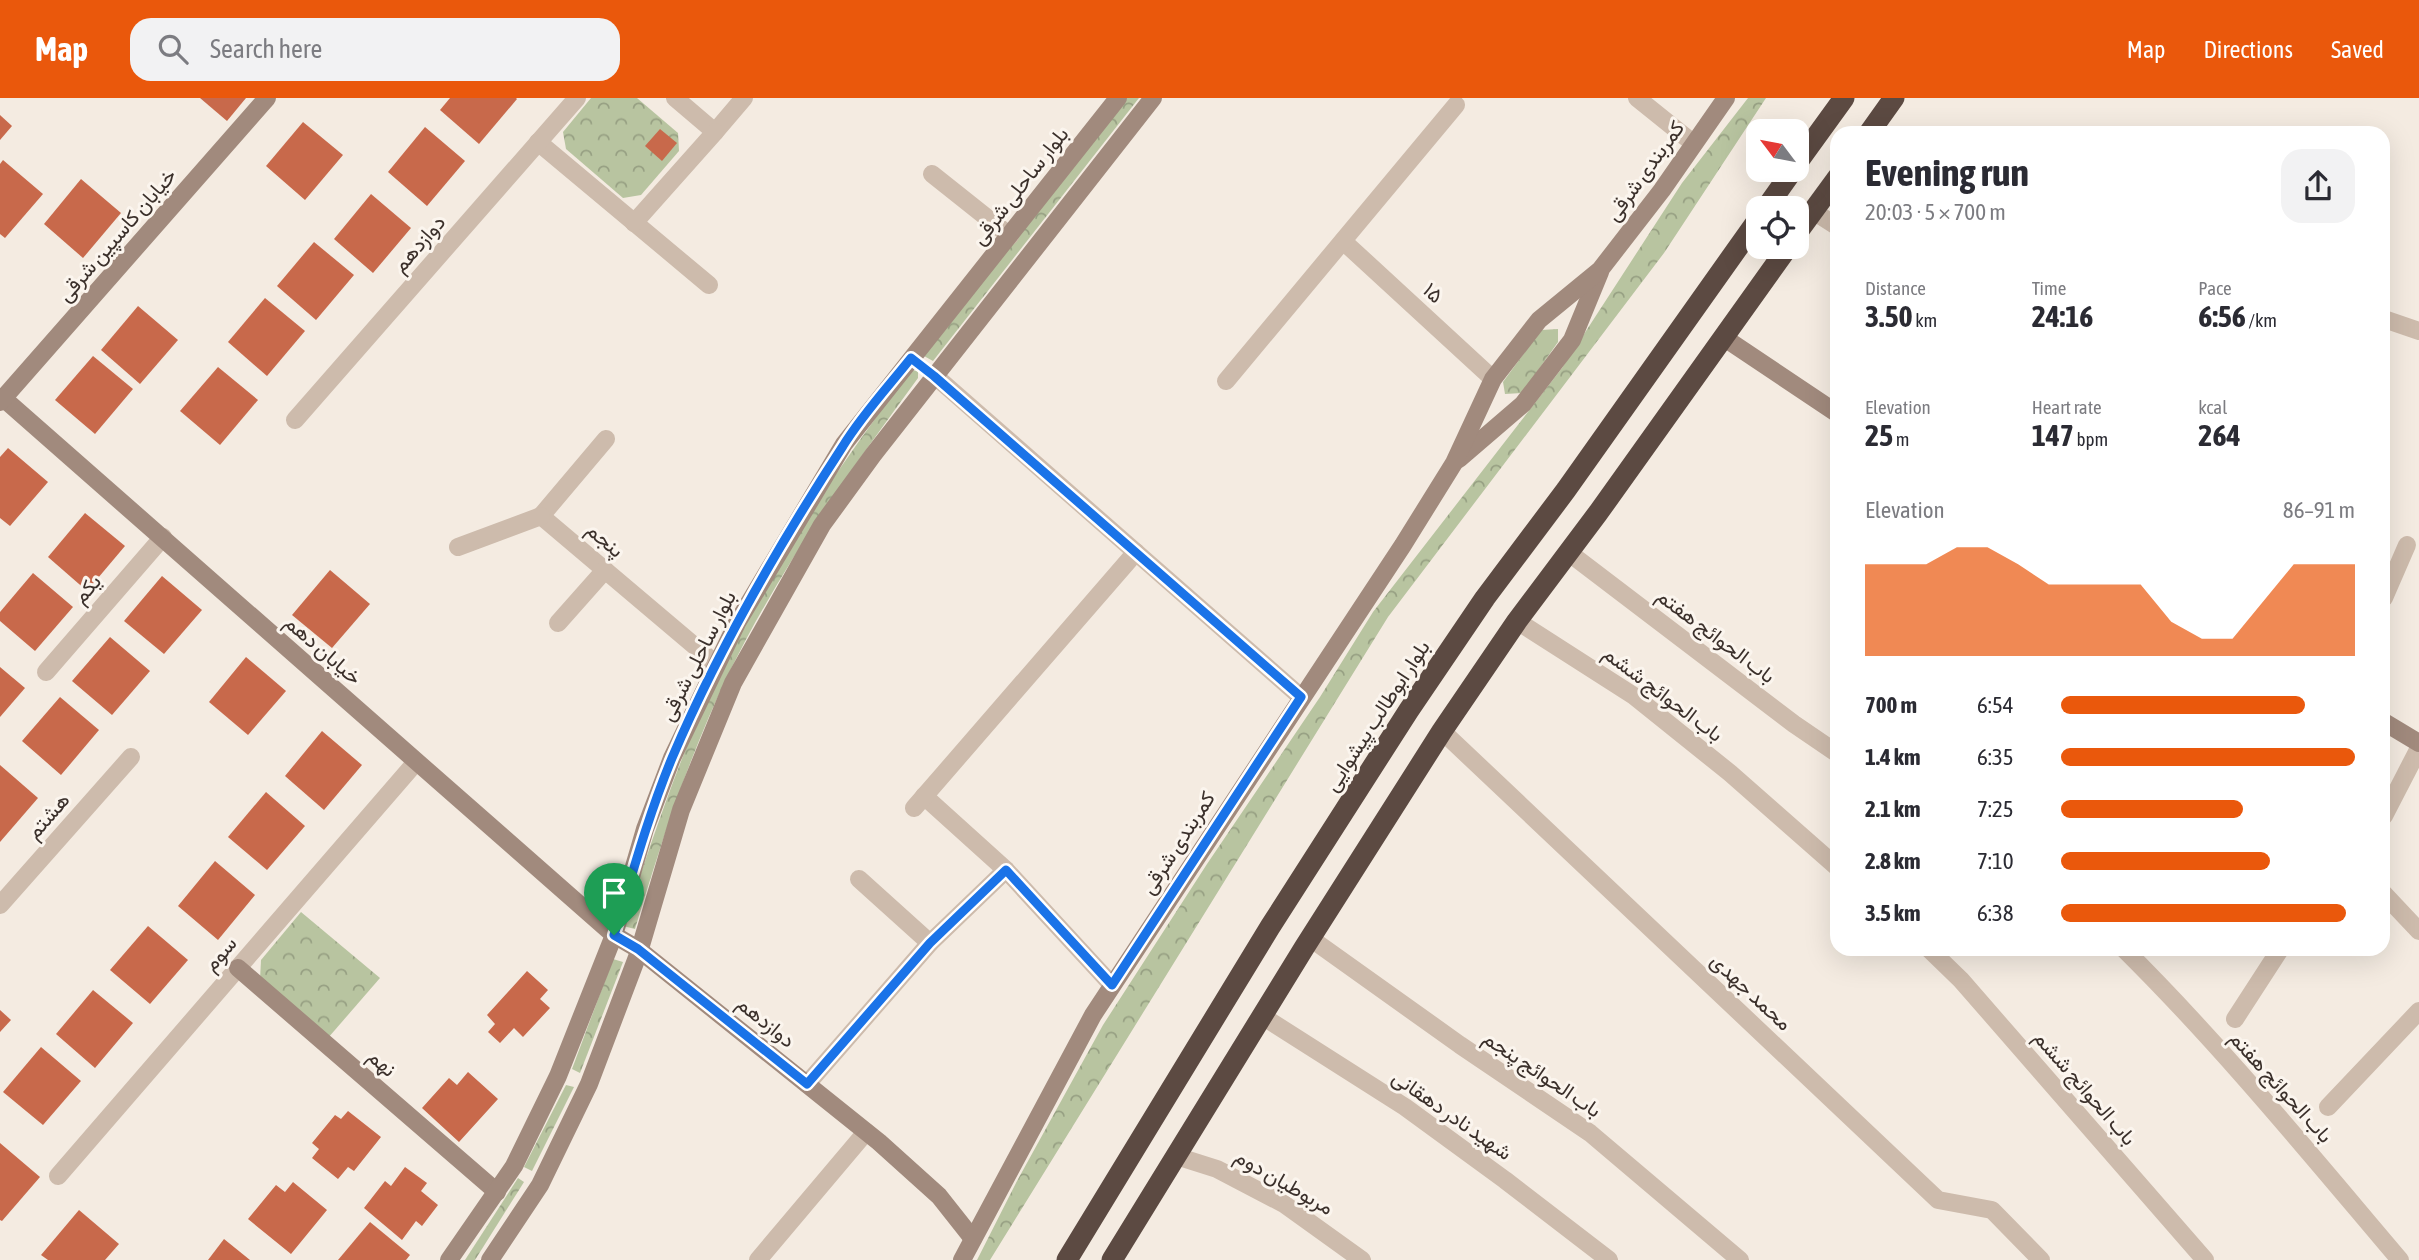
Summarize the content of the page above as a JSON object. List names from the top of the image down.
{
  "streets": {
    "highway": ["بلوار ابوطالب پیشوایی"],
    "street": [
      "کمربندی شرقی",
      "بلوار ساحلی شرقی",
      "خیابان کاسپین شرقی",
      "دوازدهم",
      "۱۵",
      "پنجم",
      "یکم",
      "باب الحوائج هفتم",
      "خیابان دهم",
      "باب الحوائج ششم",
      "هشتم",
      "سوم",
      "محمد جهدی",
      "نهم",
      "باب الحوائج پنجم",
      "شهید نادر دهقانی",
      "مربوطیان دوم"
    ]
  },
  "crossings": [
    ["کمربندی شرقی", "دوازدهم"],
    ["کمربندی شرقی", "۱۵"],
    ["بلوار ساحلی شرقی", "دوازدهم"],
    ["بلوار ساحلی شرقی", "پنجم"],
    ["بلوار ساحلی شرقی", "خیابان دهم"],
    ["بلوار ساحلی شرقی", "نهم"],
    ["خیابان کاسپین شرقی", "خیابان دهم"],
    ["دوازدهم", "خیابان دهم"],
    ["یکم", "خیابان دهم"],
    ["خیابان دهم", "سوم"],
    ["سوم", "نهم"]
  ],
  "north": "top left",
  "page": {
    "header": "Map",
    "search": "Search here",
    "nav": ["Map", "Directions", "Saved"],
    "heading": ["Evening run", "20:03 · 5 × 700 m"],
    "stats": [
      ["Distance", "3.50 km"],
      ["Time", "24:16"],
      ["Pace", "6:56 /km"],
      ["Elevation", "25 m"],
      ["Heart rate", "147 bpm"],
      ["kcal", "264"]
    ],
    "chart": ["Elevation", "86–91 m"],
    "list": [
      {
        "name": "700 m",
        "note": "6:54"
      },
      {
        "name": "1.4 km",
        "note": "6:35"
      },
      {
        "name": "2.1 km",
        "note": "7:25"
      },
      {
        "name": "2.8 km",
        "note": "7:10"
      },
      {
        "name": "3.5 km",
        "note": "6:38"
      }
    ]
  }
}
